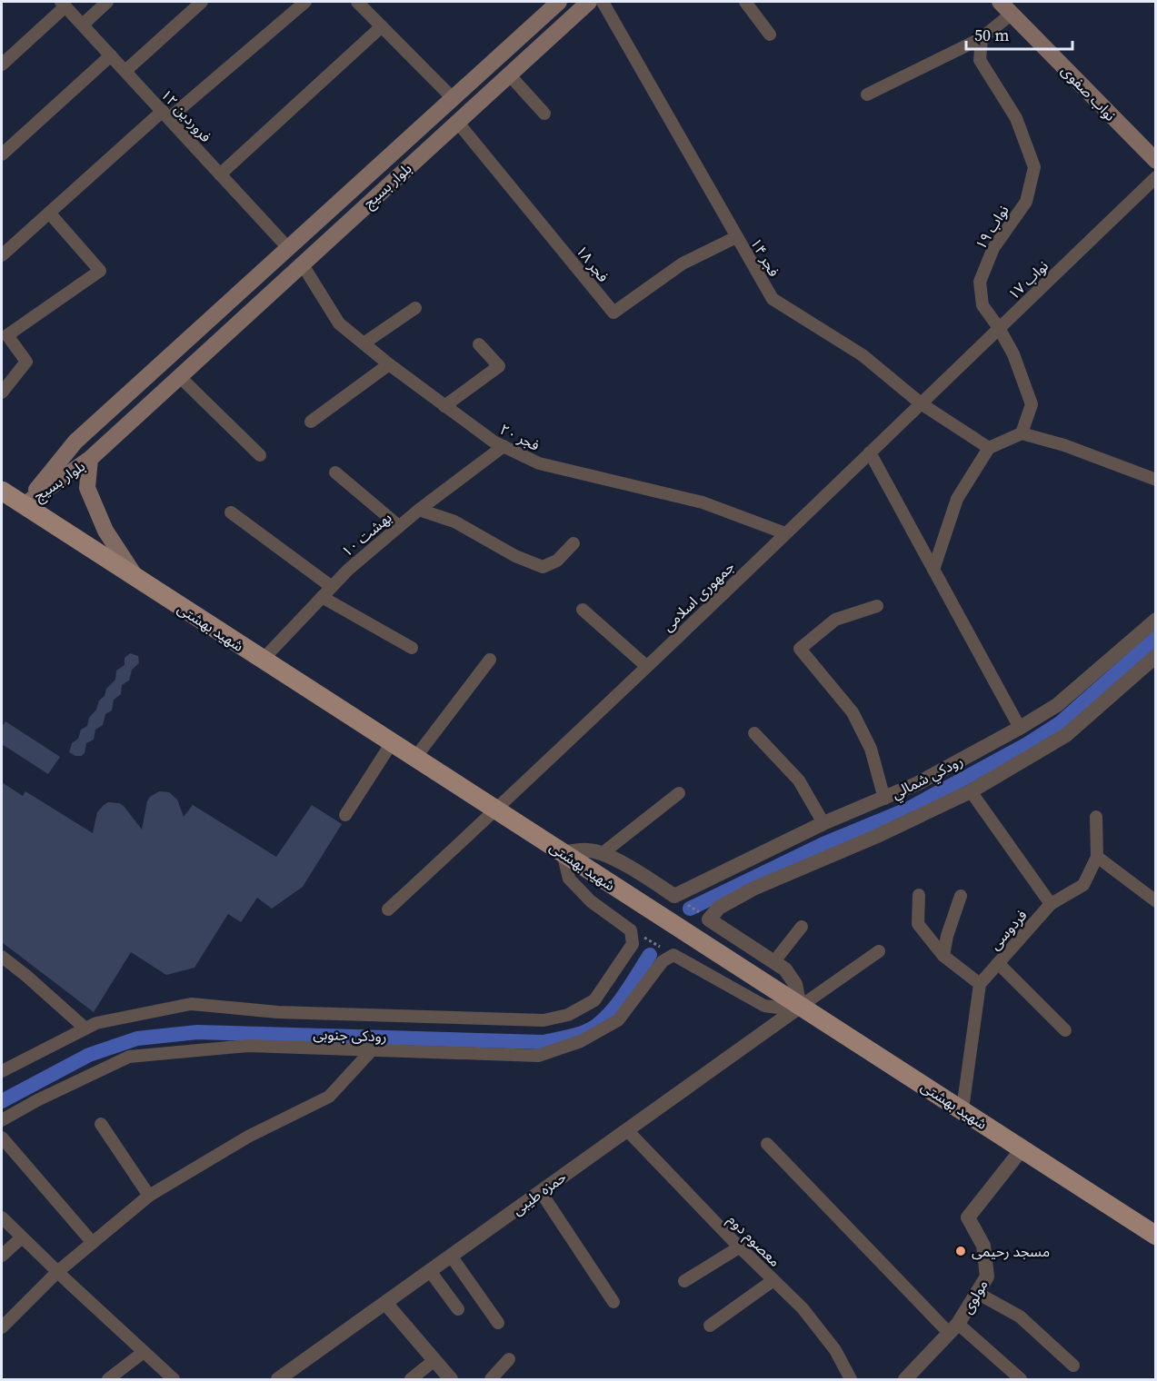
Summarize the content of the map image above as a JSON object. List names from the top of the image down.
{
  "streets": {
    "main road": ["نواب صفوی", "بلوار بسیج", "شهید بهشتی"],
    "street": [
      "۱۲ فروردین",
      "نواب ۱۹",
      "فجر ۱۴",
      "فجر ۱۸",
      "نواب ۱۷",
      "فجر ۲۰",
      "بهشت ۱۰",
      "جمهوری اسلامی",
      "رودکي شمالي",
      "فردوسی",
      "رودکی جنوبی",
      "حمزه طیبی",
      "معصوم دوم",
      "مولوی"
    ]
  },
  "crossings": [
    ["۱۲ فروردین", "بلوار بسیج"],
    ["بلوار بسیج", "فجر ۱۸"],
    ["بلوار بسیج", "فجر ۲۰"],
    ["بلوار بسیج", "شهید بهشتی"],
    ["نواب ۱۹", "نواب ۱۷"],
    ["فجر ۱۴", "فجر ۱۸"],
    ["فجر ۱۴", "نواب ۱۷"],
    ["فجر ۱۴", "جمهوری اسلامی"],
    ["نواب ۱۷", "جمهوری اسلامی"],
    ["فجر ۲۰", "بهشت ۱۰"],
    ["فجر ۲۰", "جمهوری اسلامی"],
    ["بهشت ۱۰", "شهید بهشتی"],
    ["جمهوری اسلامی", "شهید بهشتی"],
    ["شهید بهشتی", "حمزه طیبی"],
    ["شهید بهشتی", "مولوی"],
    ["حمزه طیبی", "معصوم دوم"]
  ],
  "places": ["مسجد رحیمی"],
  "scale_bar": "50 m"
}
